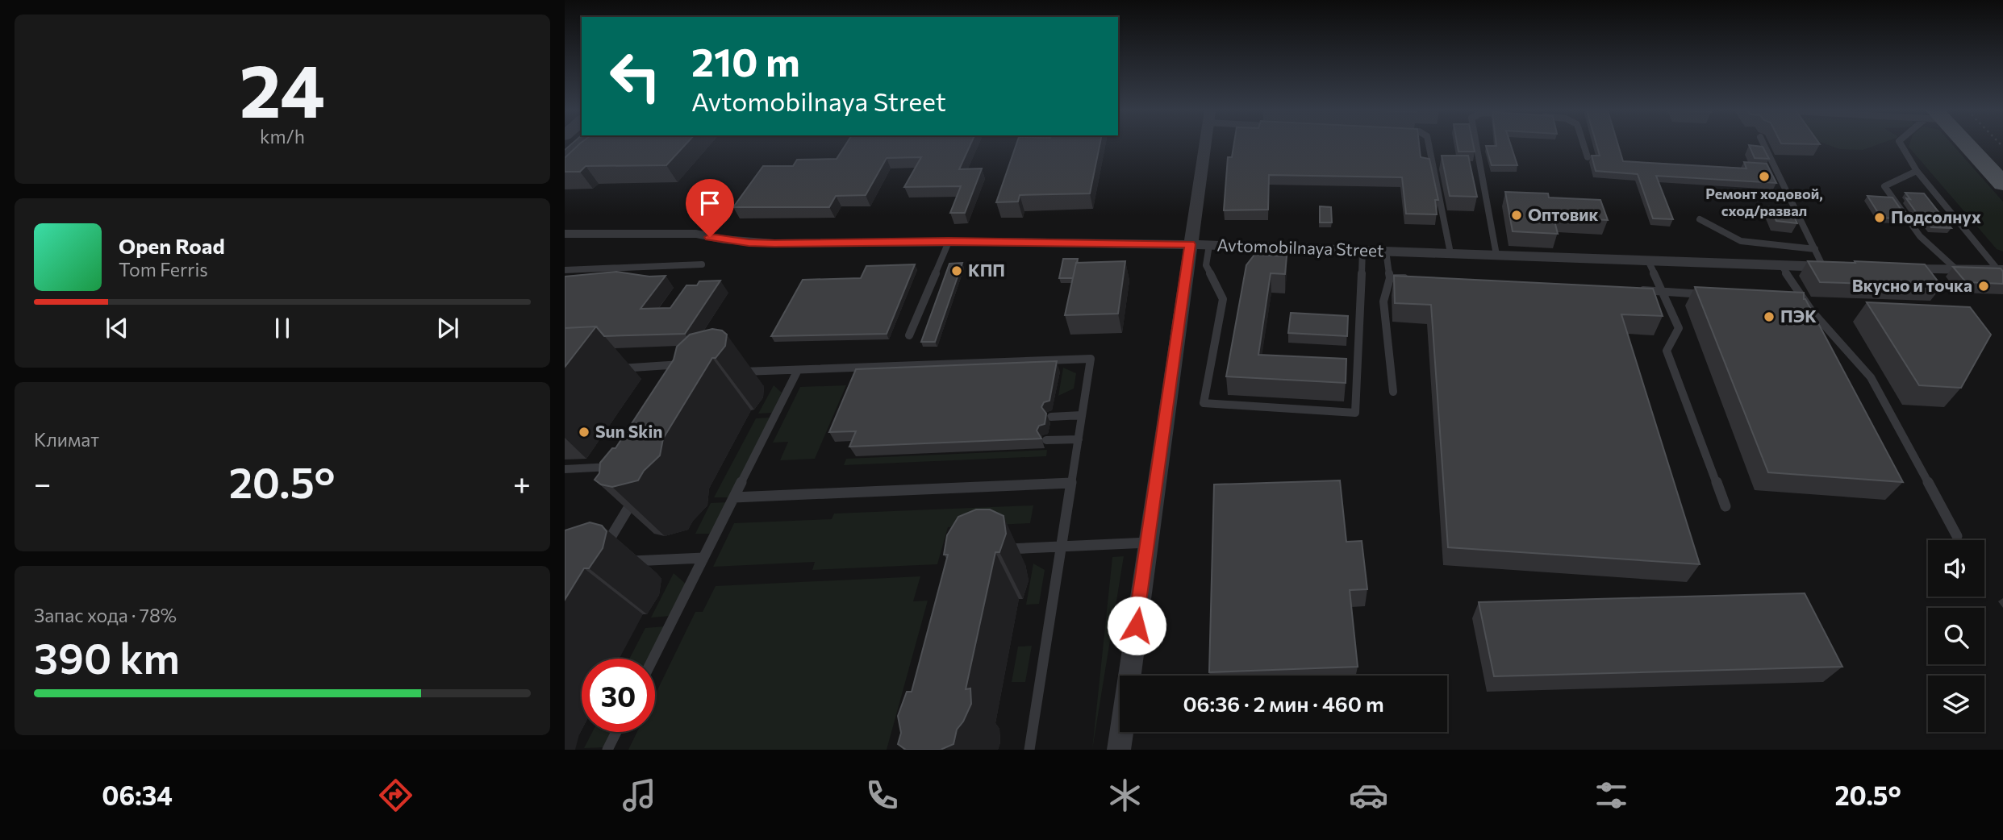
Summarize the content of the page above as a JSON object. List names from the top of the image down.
{
  "streets": {
    "street": ["Avtomobilnaya Street"]
  },
  "places": [
    "Ремонт ходовой, сход/развал",
    "Оптовик",
    "Подсолнух",
    "КПП",
    "Вкусно и точка",
    "ПЭК",
    "Sun Skin"
  ],
  "page": {
    "tile": [
      ["24", "km/h"],
      "Климат",
      ["Запас хода · 78%", "390 km"]
    ],
    "turn": ["210 m", "Avtomobilnaya Street"],
    "song": ["Open Road", "Tom Ferris"],
    "heat": ["−", "20.5°", "+"],
    "limit": "30",
    "trip": "06:36 · 2 мин · 460 m",
    "tabs": ["06:34", "20.5°"]
  }
}
